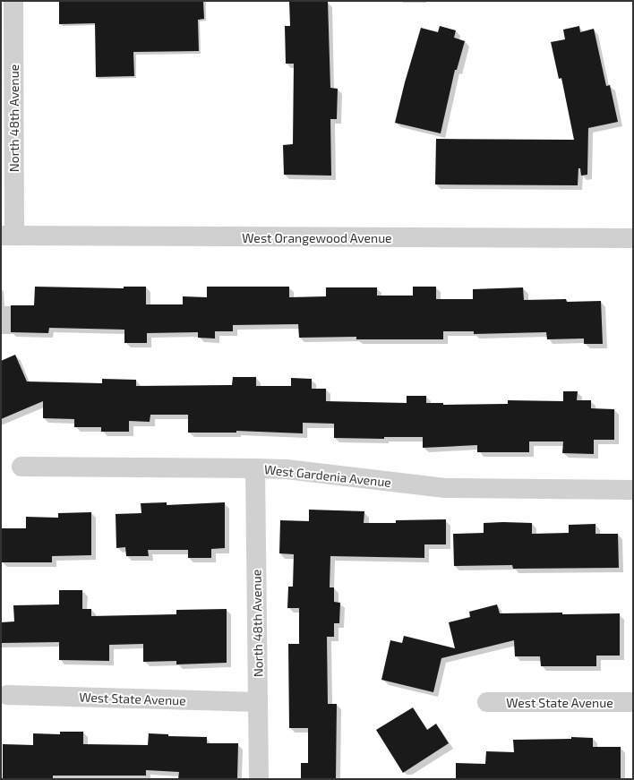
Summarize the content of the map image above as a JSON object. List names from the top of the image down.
{
  "streets": {
    "street": [
      "North 48th Avenue",
      "West Orangewood Avenue",
      "West Gardenia Avenue",
      "West State Avenue"
    ]
  },
  "crossings": [
    ["North 48th Avenue", "West Orangewood Avenue"],
    ["North 48th Avenue", "West Gardenia Avenue"],
    ["North 48th Avenue", "West State Avenue"]
  ]
}
